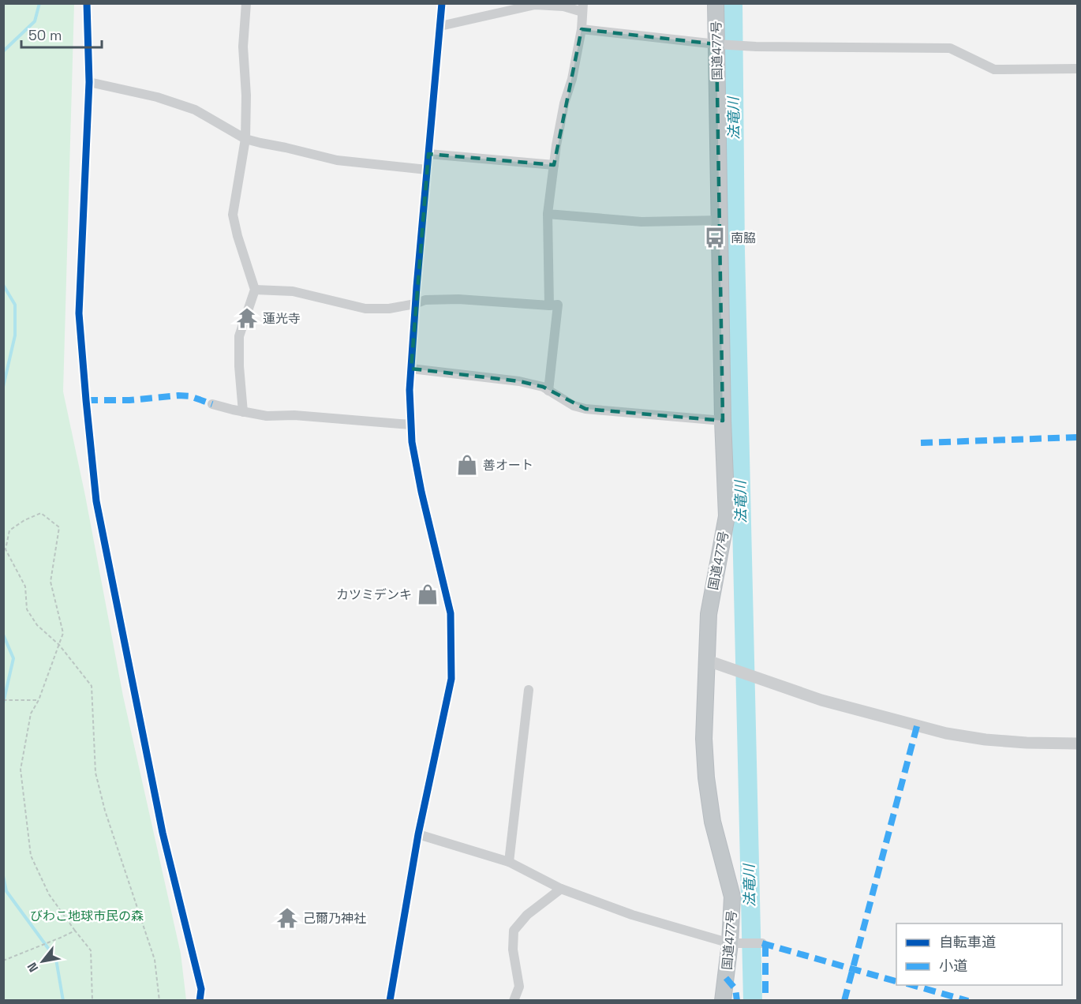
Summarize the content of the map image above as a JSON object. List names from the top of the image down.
{
  "streets": {
    "highway": ["国道477号"]
  },
  "water": ["法竜川"],
  "parks": ["びわこ地球市民の森"],
  "places": {
    "bus stop": ["南脇"],
    "temple": ["蓮光寺", "己爾乃神社"],
    "shop": ["善オート", "カツミデンキ"]
  },
  "legend": ["自転車道", "小道"],
  "scale_bar": "50 m",
  "north": "bottom left"
}
